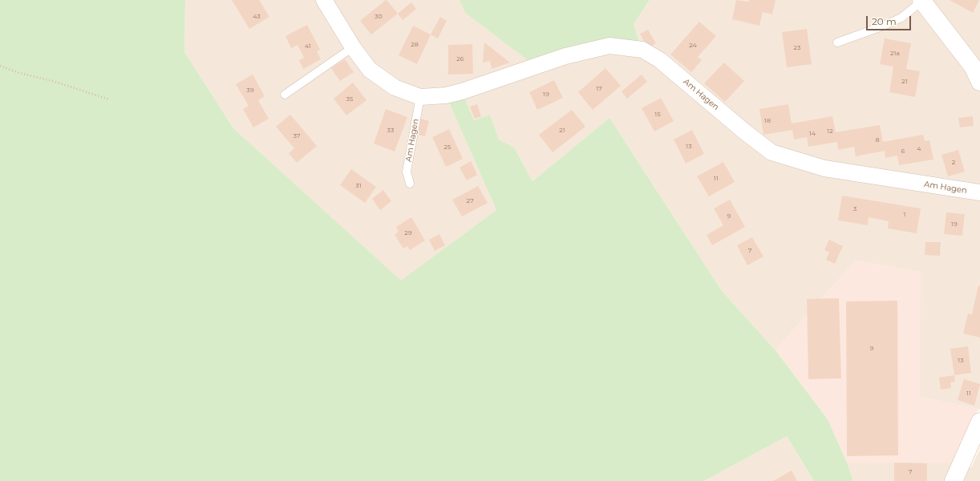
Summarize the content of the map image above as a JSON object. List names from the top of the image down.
{
  "streets": {
    "street": ["Am Hagen"]
  },
  "house_numbers": [
    "43",
    "30",
    "28",
    "24",
    "41",
    "23",
    "21a",
    "26",
    "21",
    "17",
    "39",
    "19",
    "35",
    "15",
    "18",
    "33",
    "21",
    "12",
    "14",
    "37",
    "8",
    "13",
    "25",
    "4",
    "6",
    "2",
    "11",
    "31",
    "27",
    "3",
    "1",
    "9",
    "19",
    "29",
    "7",
    "9",
    "13",
    "11",
    "7"
  ],
  "scale_bar": "20 m"
}
